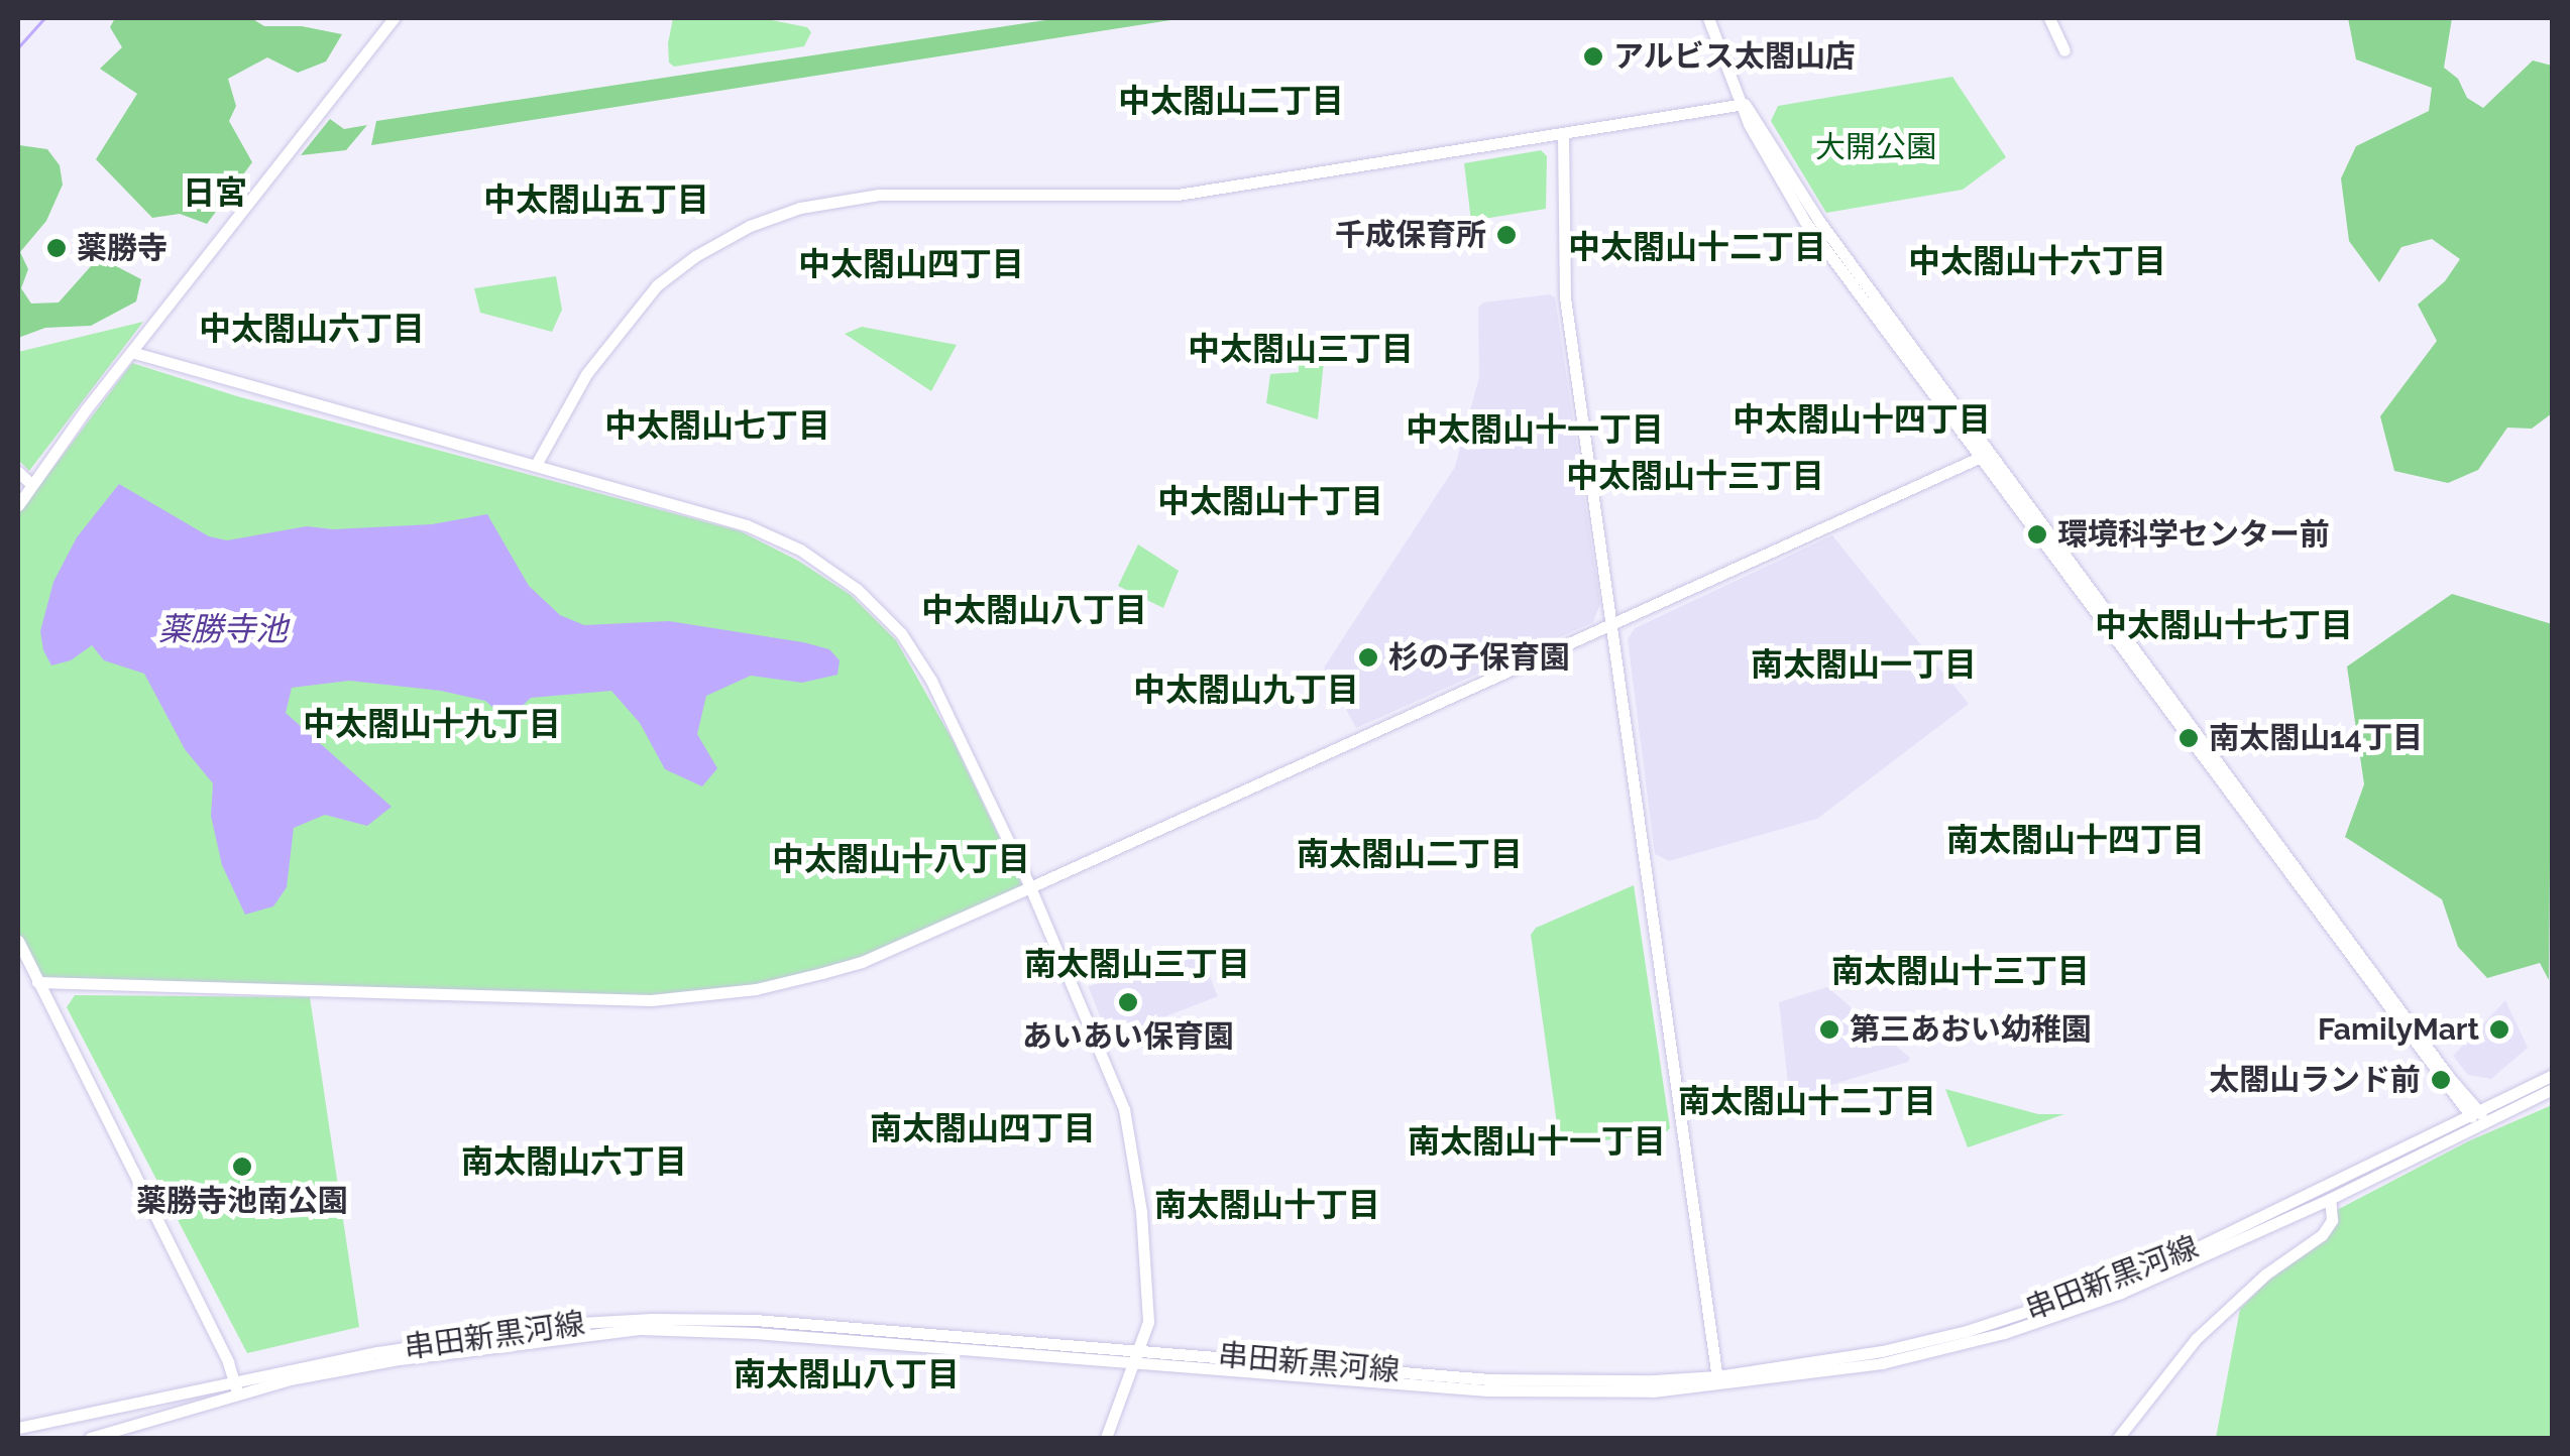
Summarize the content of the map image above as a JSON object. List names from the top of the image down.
{
  "streets": {
    "street": ["串田新黒河線"]
  },
  "districts": [
    "中太閤山二丁目",
    "日宮",
    "中太閤山五丁目",
    "中太閤山十二丁目",
    "中太閤山十六丁目",
    "中太閤山四丁目",
    "中太閤山六丁目",
    "中太閤山三丁目",
    "中太閤山十四丁目",
    "中太閤山七丁目",
    "中太閤山十一丁目",
    "中太閤山十三丁目",
    "中太閤山十丁目",
    "中太閤山八丁目",
    "中太閤山十七丁目",
    "南太閤山一丁目",
    "中太閤山九丁目",
    "中太閤山十九丁目",
    "南太閤山十四丁目",
    "南太閤山二丁目",
    "中太閤山十八丁目",
    "南太閤山三丁目",
    "南太閤山十三丁目",
    "南太閤山十二丁目",
    "南太閤山四丁目",
    "南太閤山十一丁目",
    "南太閤山六丁目",
    "南太閤山十丁目",
    "南太閤山八丁目"
  ],
  "water": ["薬勝寺池"],
  "parks": ["大開公園"],
  "places": [
    "アルビス太閤山店",
    "千成保育所",
    "薬勝寺",
    "環境科学センター前",
    "杉の子保育園",
    "南太閤山14丁目",
    "あいあい保育園",
    "第三あおい幼稚園",
    "FamilyMart",
    "太閤山ランド前",
    "薬勝寺池南公園"
  ]
}
